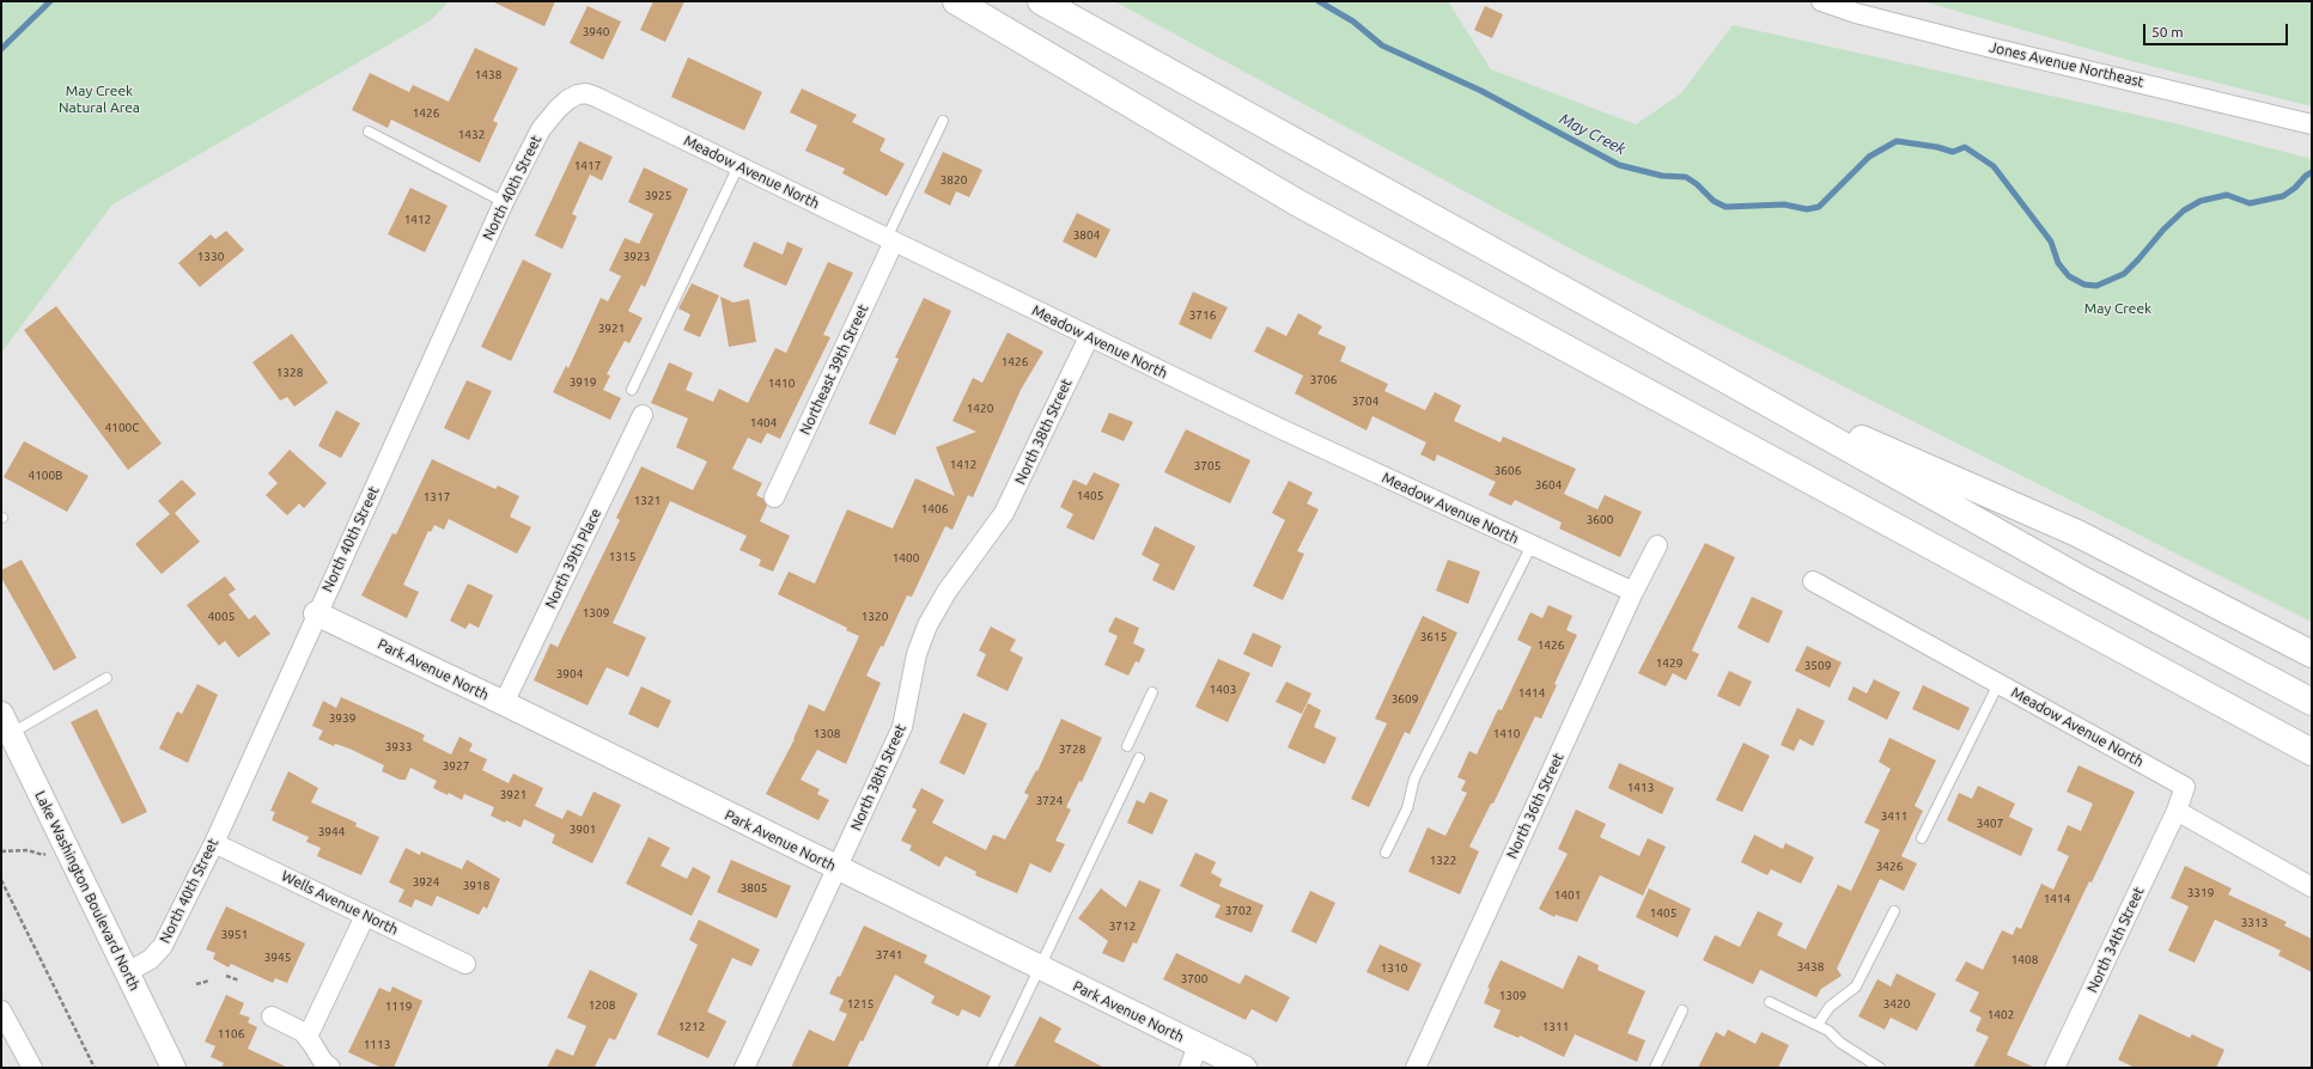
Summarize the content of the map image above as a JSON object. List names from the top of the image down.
{
  "streets": {
    "street": [
      "Jones Avenue Northeast",
      "Meadow Avenue North",
      "North 40th Street",
      "Northeast 39th Street",
      "North 38th Street",
      "North 39th Place",
      "Park Avenue North",
      "North 36th Street",
      "Lake Washington Boulevard North",
      "Wells Avenue North",
      "North 34th Street"
    ]
  },
  "crossings": [
    ["Meadow Avenue North", "North 40th Street"],
    ["Meadow Avenue North", "Northeast 39th Street"],
    ["Meadow Avenue North", "North 38th Street"],
    ["Meadow Avenue North", "North 36th Street"],
    ["Meadow Avenue North", "North 34th Street"],
    ["North 40th Street", "Park Avenue North"],
    ["North 40th Street", "Lake Washington Boulevard North"],
    ["North 40th Street", "Wells Avenue North"],
    ["North 38th Street", "Park Avenue North"],
    ["North 39th Place", "Park Avenue North"]
  ],
  "water": ["May Creek"],
  "parks": ["May Creek Natural Area", "May Creek"],
  "house_numbers": [
    "3940",
    "1438",
    "1426",
    "1432",
    "1417",
    "3820",
    "3925",
    "1412",
    "3804",
    "1330",
    "3923",
    "3716",
    "3921",
    "1426",
    "1328",
    "3706",
    "3919",
    "1410",
    "3704",
    "1420",
    "1404",
    "4100C",
    "1412",
    "3705",
    "3606",
    "4100B",
    "3604",
    "1405",
    "1317",
    "1321",
    "1406",
    "3600",
    "1315",
    "1400",
    "1309",
    "4005",
    "1320",
    "3615",
    "1426",
    "1429",
    "3509",
    "3904",
    "1403",
    "1414",
    "3609",
    "3939",
    "1308",
    "1410",
    "3933",
    "3728",
    "3927",
    "1413",
    "3921",
    "3724",
    "3411",
    "3407",
    "3901",
    "3944",
    "1322",
    "3426",
    "3924",
    "3918",
    "3805",
    "3319",
    "1401",
    "1414",
    "3702",
    "1405",
    "3313",
    "3712",
    "3951",
    "3741",
    "3945",
    "1408",
    "3438",
    "1310",
    "3700",
    "1309",
    "1215",
    "3420",
    "1208",
    "1119",
    "1402",
    "1212",
    "1311",
    "1106",
    "1113"
  ],
  "scale_bar": "50 m"
}
